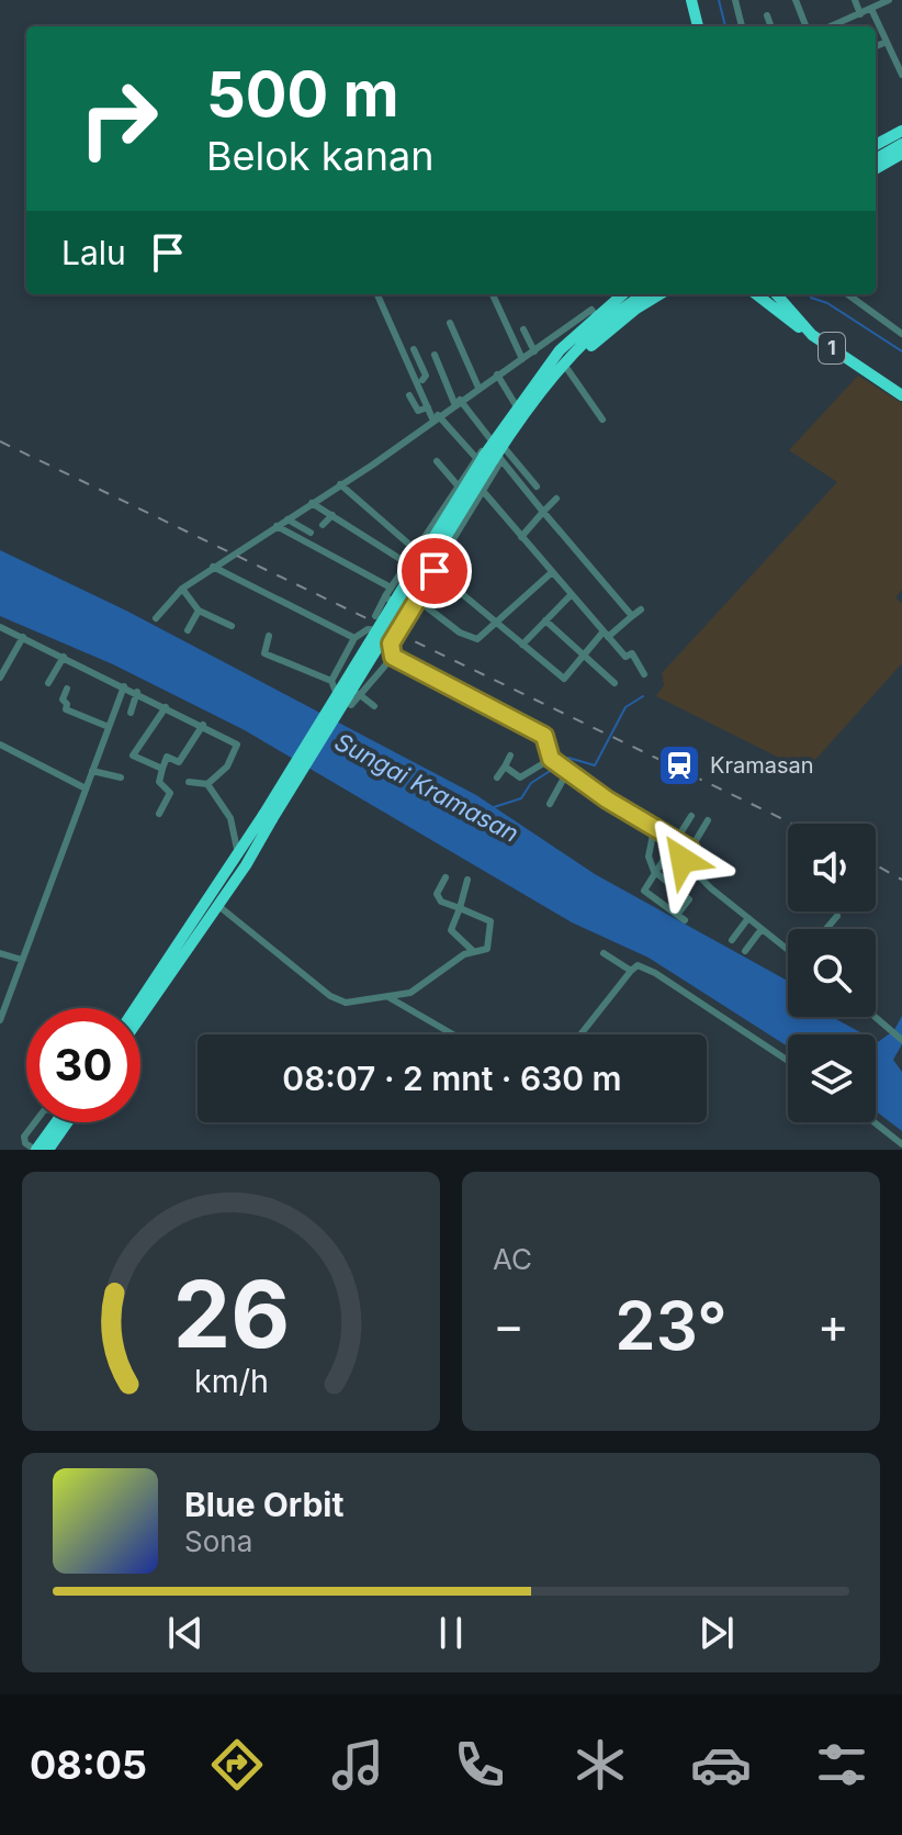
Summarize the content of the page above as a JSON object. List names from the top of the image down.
{
  "streets": {
    "highway": ["1"]
  },
  "water": ["Sungai Kramasan"],
  "places": {
    "station": ["Kramasan"]
  },
  "page": {
    "turn": ["500 m", "Belok kanan"],
    "then": "Lalu",
    "limit": "30",
    "trip": "08:07 · 2 mnt · 630 m",
    "tile": "AC",
    "heat": ["−", "23°", "+"],
    "song": ["Blue Orbit", "Sona"],
    "tabs": "08:05",
    "gauge": ["26", "km/h"]
  }
}
